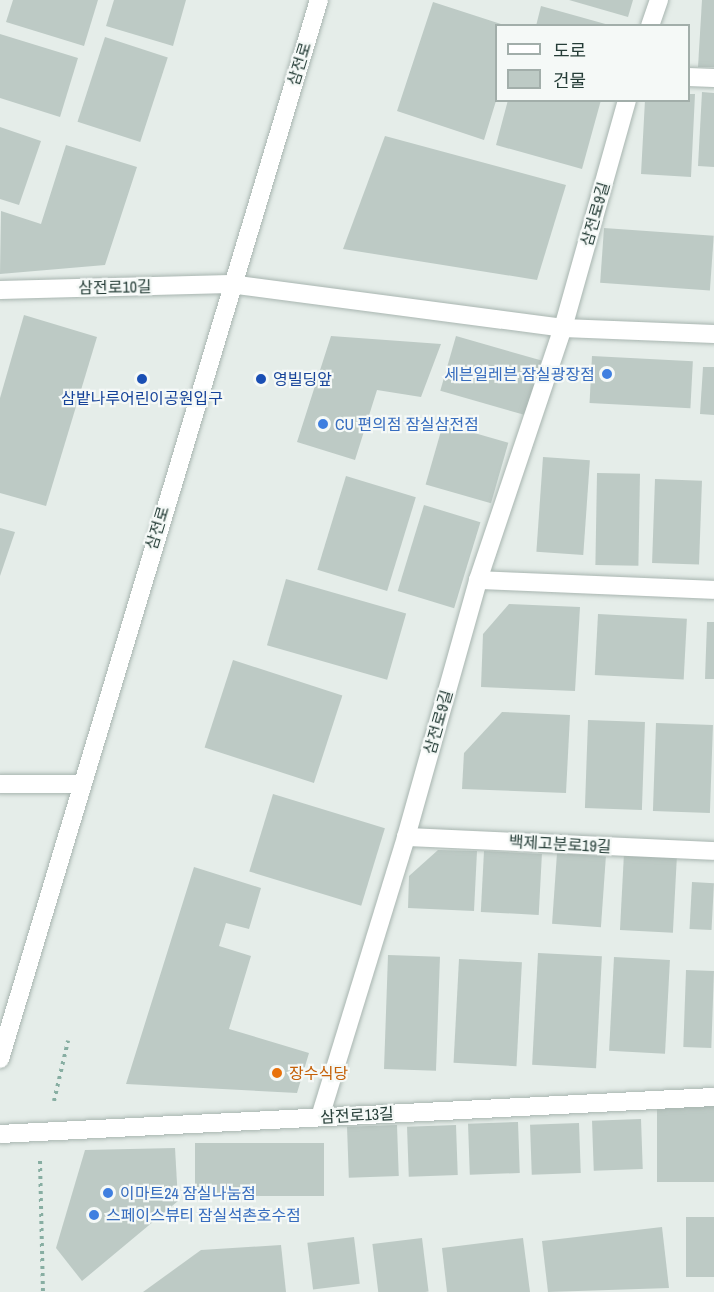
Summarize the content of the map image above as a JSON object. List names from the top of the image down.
{
  "streets": {
    "street": [
      "삼전로",
      "삼전로9길",
      "삼전로10길",
      "백제고분로19길",
      "삼전로13길"
    ]
  },
  "crossings": [
    ["삼전로", "삼전로10길"],
    ["삼전로9길", "백제고분로19길"],
    ["삼전로9길", "삼전로13길"]
  ],
  "places": [
    "세븐일레븐 잠실광장점",
    "삼밭나루어린이공원입구",
    "영빌딩앞",
    "CU 편의점 잠실삼전점",
    "장수식당",
    "이마트24 잠실나눔점",
    "스페이스뷰티 잠실석촌호수점"
  ],
  "legend": ["도로", "건물"]
}
